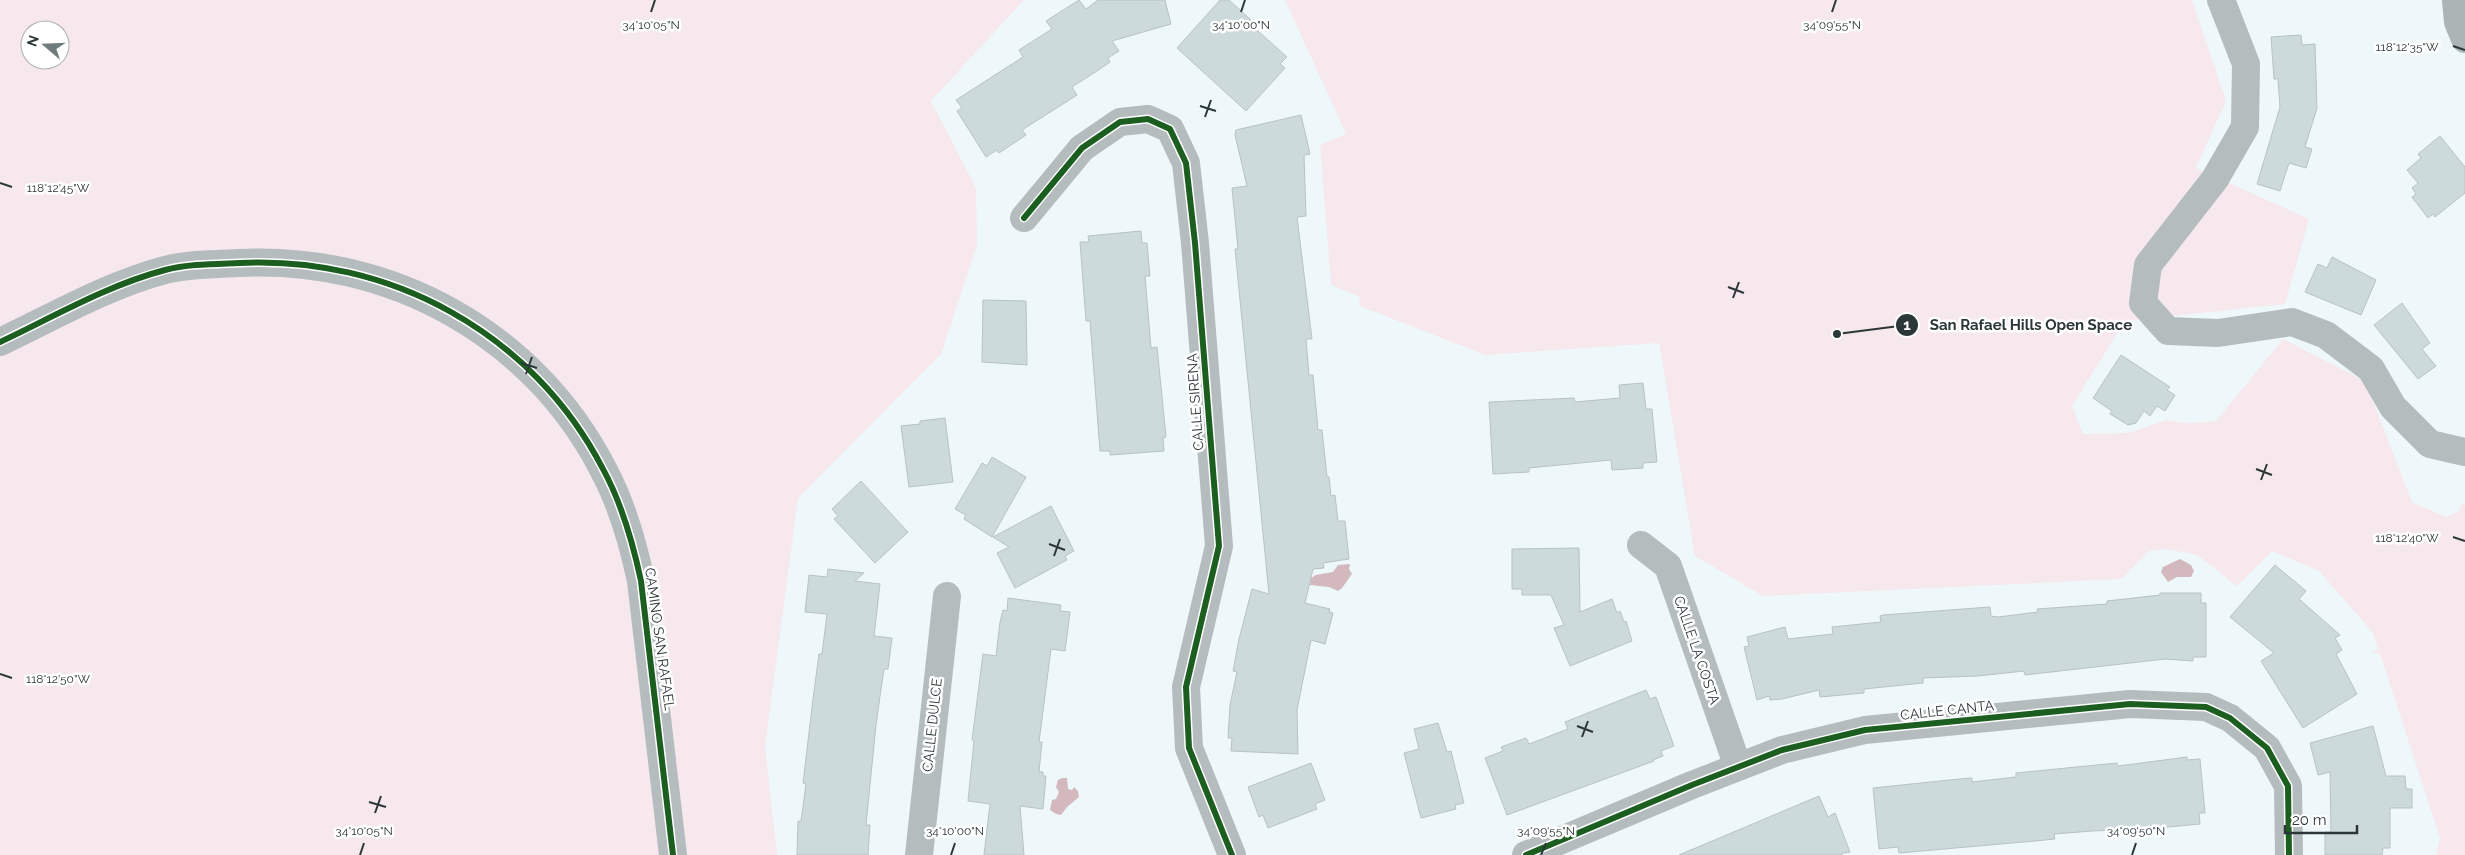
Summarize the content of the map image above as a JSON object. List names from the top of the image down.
{
  "streets": {
    "street": [
      "CALLE SIRENA",
      "CAMINO SAN RAFAEL",
      "CALLE LA COSTA",
      "CALLE CANTA",
      "CALLE DULCE"
    ]
  },
  "crossings": [
    ["CALLE LA COSTA", "CALLE CANTA"]
  ],
  "places": ["San Rafael Hills Open Space"],
  "scale_bar": "20 m",
  "north": "left",
  "coordinates": [
    "34°10'05\"N",
    "34°10'00\"N",
    "34°09'55\"N",
    "118°12'35\"W",
    "118°12'45\"W",
    "118°12'40\"W",
    "118°12'50\"W",
    "34°09'50\"N"
  ]
}
